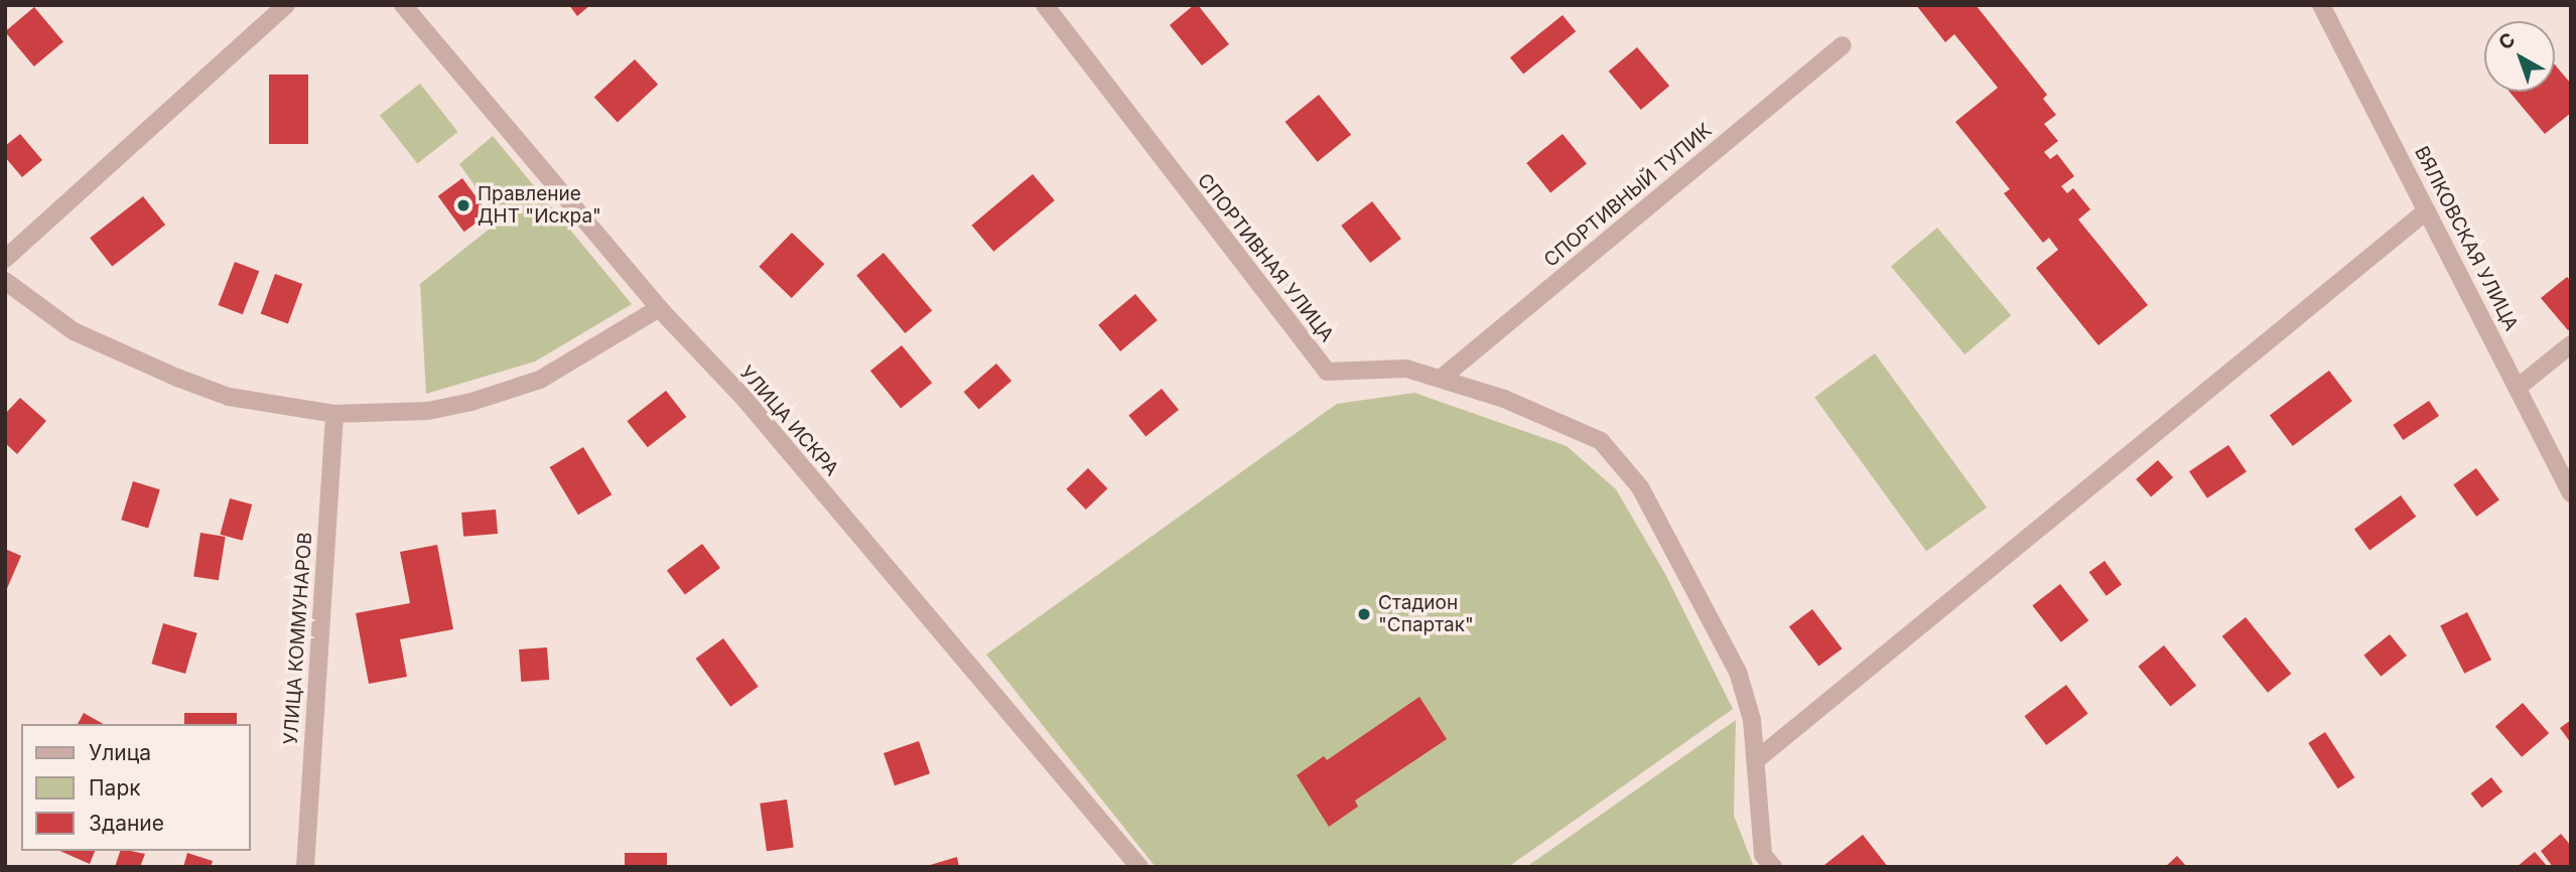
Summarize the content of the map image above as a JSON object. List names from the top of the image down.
{
  "streets": {
    "street": [
      "СПОРТИВНЫЙ ТУПИК",
      "ВЯЛКОВСКАЯ УЛИЦА",
      "СПОРТИВНАЯ УЛИЦА",
      "УЛИЦА ИСКРА",
      "УЛИЦА КОММУНАРОВ"
    ]
  },
  "crossings": [
    ["СПОРТИВНЫЙ ТУПИК", "СПОРТИВНАЯ УЛИЦА"]
  ],
  "places": ["Правление ДНТ \"Искра\"", "Стадион \"Спартак\""],
  "legend": ["Улица", "Парк", "Здание"],
  "north": "top left"
}
